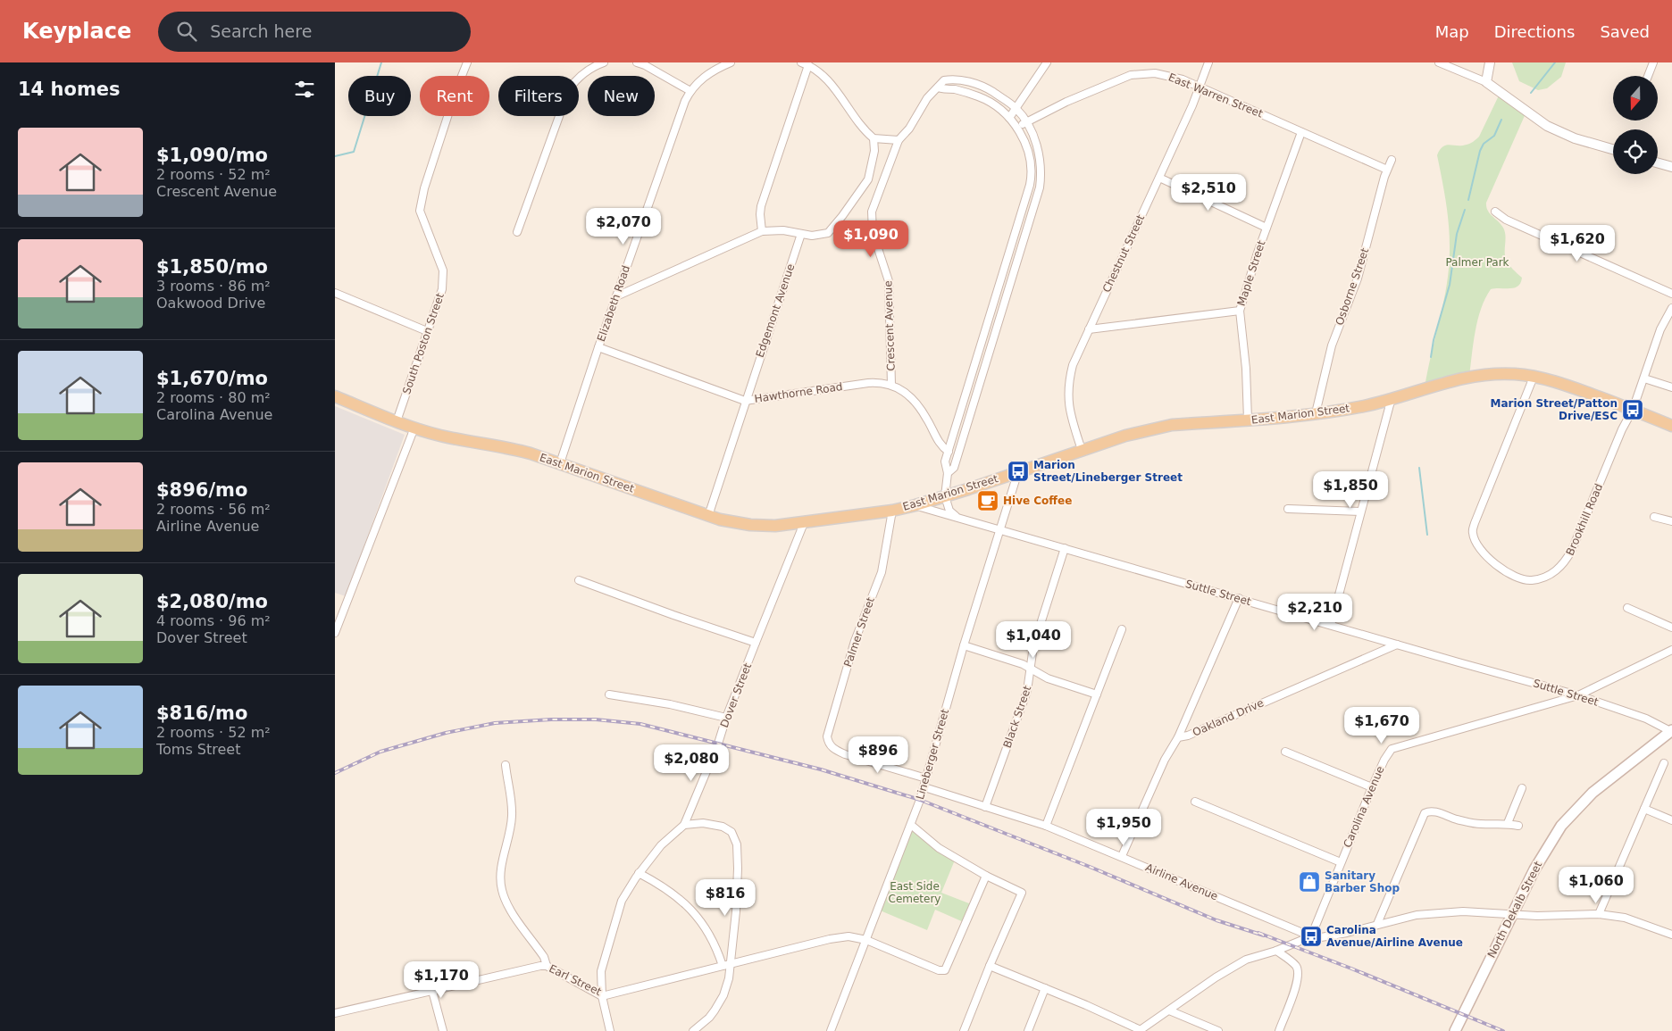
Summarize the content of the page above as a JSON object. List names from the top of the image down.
{
  "streets": {
    "main road": ["East Marion Street", "North Dekalb Street"],
    "street": [
      "East Warren Street",
      "Chestnut Street",
      "Maple Street",
      "Osborne Street",
      "Elizabeth Road",
      "Edgemont Avenue",
      "Crescent Avenue",
      "South Poston Street",
      "Hawthorne Road",
      "Brookhill Road",
      "Suttle Street",
      "Palmer Street",
      "Dover Street",
      "Black Street",
      "Oakland Drive",
      "Lineberger Street",
      "Carolina Avenue",
      "Airline Avenue",
      "Earl Street"
    ]
  },
  "crossings": [
    ["East Warren Street", "Chestnut Street"],
    ["East Warren Street", "Maple Street"],
    ["East Warren Street", "Osborne Street"],
    ["Chestnut Street", "East Marion Street"],
    ["Maple Street", "East Marion Street"],
    ["Osborne Street", "East Marion Street"],
    ["Elizabeth Road", "Hawthorne Road"],
    ["Elizabeth Road", "East Marion Street"],
    ["Edgemont Avenue", "Hawthorne Road"],
    ["Edgemont Avenue", "East Marion Street"],
    ["Crescent Avenue", "Hawthorne Road"],
    ["South Poston Street", "East Marion Street"],
    ["East Marion Street", "Brookhill Road"],
    ["East Marion Street", "Suttle Street"],
    ["East Marion Street", "Palmer Street"],
    ["East Marion Street", "Dover Street"],
    ["East Marion Street", "Lineberger Street"],
    ["Suttle Street", "Black Street"],
    ["Suttle Street", "Oakland Drive"],
    ["Suttle Street", "Lineberger Street"],
    ["Suttle Street", "Carolina Avenue"],
    ["Suttle Street", "North Dekalb Street"],
    ["Palmer Street", "Lineberger Street"],
    ["Dover Street", "Earl Street"],
    ["Black Street", "Airline Avenue"],
    ["Oakland Drive", "Airline Avenue"],
    ["Lineberger Street", "Airline Avenue"],
    ["Lineberger Street", "Earl Street"],
    ["Carolina Avenue", "Airline Avenue"]
  ],
  "parks": ["Palmer Park", "East Side Cemetery"],
  "places": {
    "bus stop": ["Marion Street/Patton Drive/ESC", "Marion Street/Lineberger Street", "Carolina Avenue/Airline Avenue"],
    "cafe": ["Hive Coffee"],
    "shop": ["Sanitary Barber Shop"]
  },
  "north": "bottom",
  "page": {
    "header": "Keyplace",
    "search": "Search here",
    "nav": ["Map", "Directions", "Saved"],
    "heading": "14 homes",
    "chip": [
      "Buy",
      "Rent",
      "Filters",
      "New"
    ],
    "list": [
      {
        "name": "$1,090/mo",
        "note": "2 rooms · 52 m² · Crescent Avenue"
      },
      {
        "name": "$1,850/mo",
        "note": "3 rooms · 86 m² · Oakwood Drive"
      },
      {
        "name": "$1,670/mo",
        "note": "2 rooms · 80 m² · Carolina Avenue"
      },
      {
        "name": "$896/mo",
        "note": "2 rooms · 56 m² · Airline Avenue"
      },
      {
        "name": "$2,080/mo",
        "note": "4 rooms · 96 m² · Dover Street"
      },
      {
        "name": "$816/mo",
        "note": "2 rooms · 52 m² · Toms Street"
      }
    ],
    "price": [
      "$2,510",
      "$2,070",
      "$1,090",
      "$1,620",
      "$1,850",
      "$2,210",
      "$1,040",
      "$1,670",
      "$896",
      "$2,080",
      "$1,950",
      "$1,060",
      "$816",
      "$1,170"
    ]
  }
}
